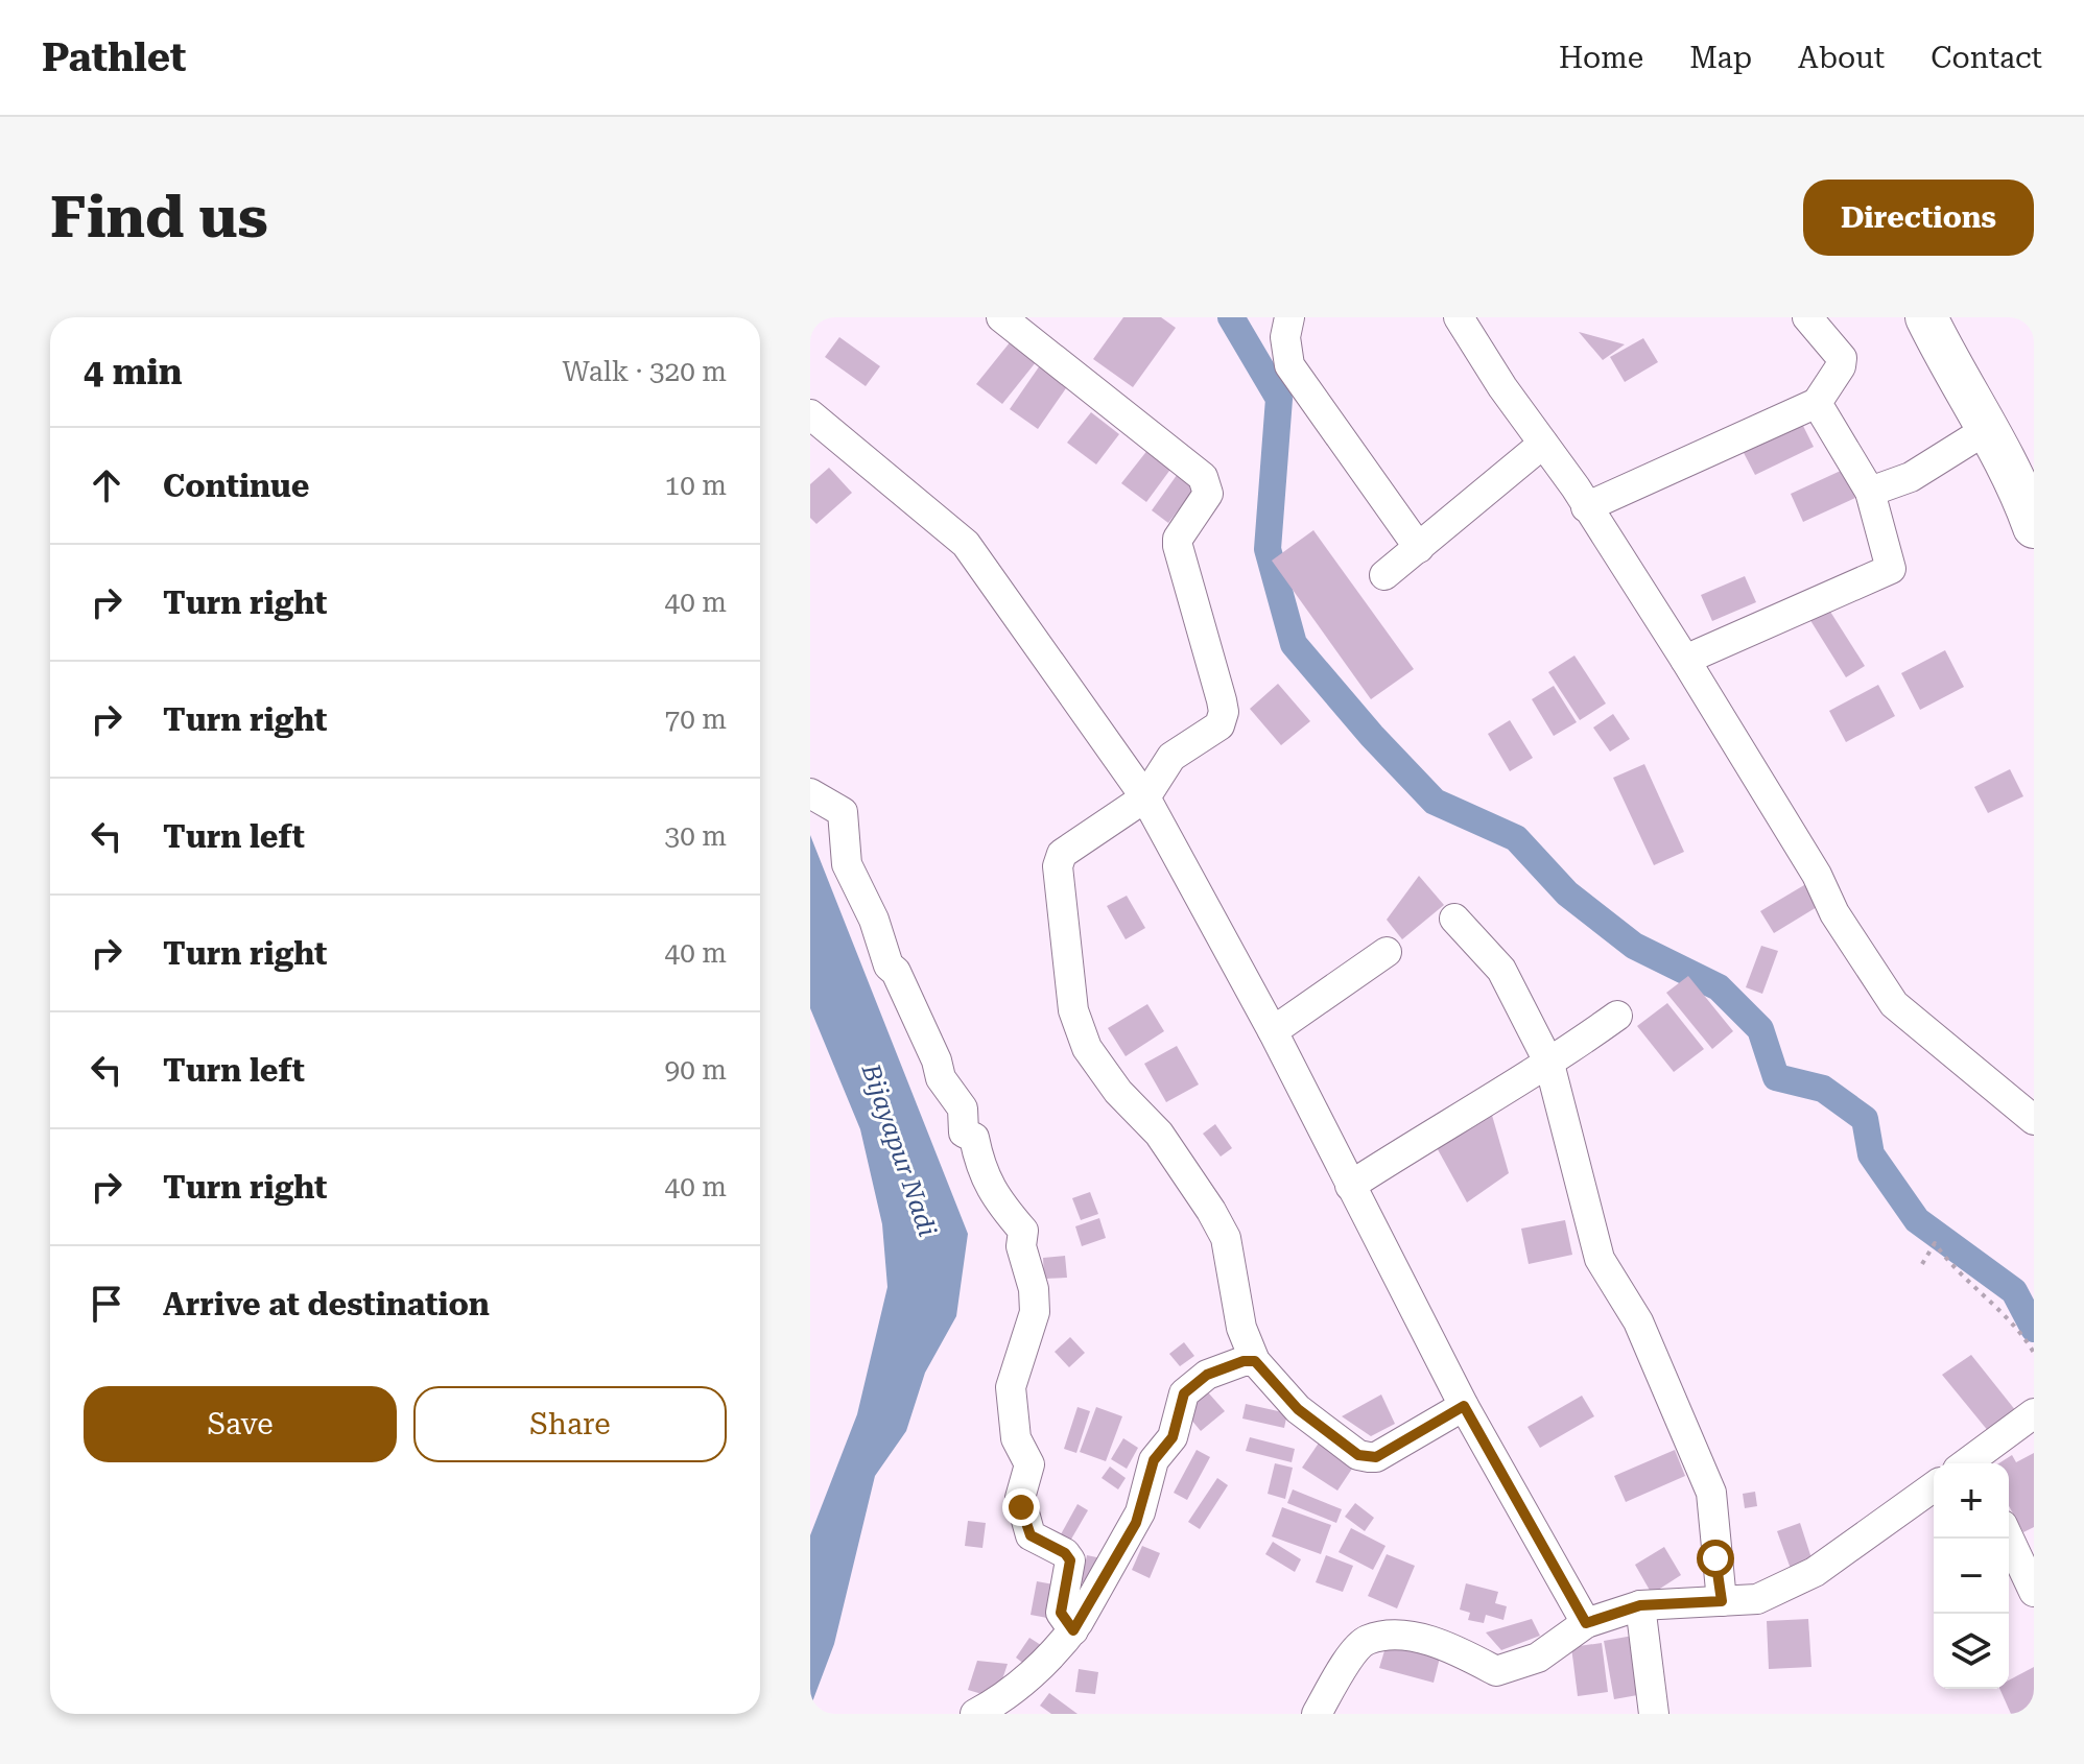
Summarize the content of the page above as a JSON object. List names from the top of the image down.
{
  "water": ["Bijayapur Nadi"],
  "page": {
    "header": "Pathlet",
    "nav": [
      "Home",
      "Map",
      "About",
      "Contact"
    ],
    "buttons": [
      "Directions",
      ["Save", "Share"]
    ],
    "title": "Find us",
    "heading": ["4 min", "Walk · 320 m"],
    "list": [
      ["Continue", "10 m"],
      ["Turn right", "40 m"],
      ["Turn right", "70 m"],
      ["Turn left", "30 m"],
      ["Turn right", "40 m"],
      ["Turn left", "90 m"],
      ["Turn right", "40 m"],
      "Arrive at destination"
    ],
    "map_buttons": ["+", "−"]
  }
}
